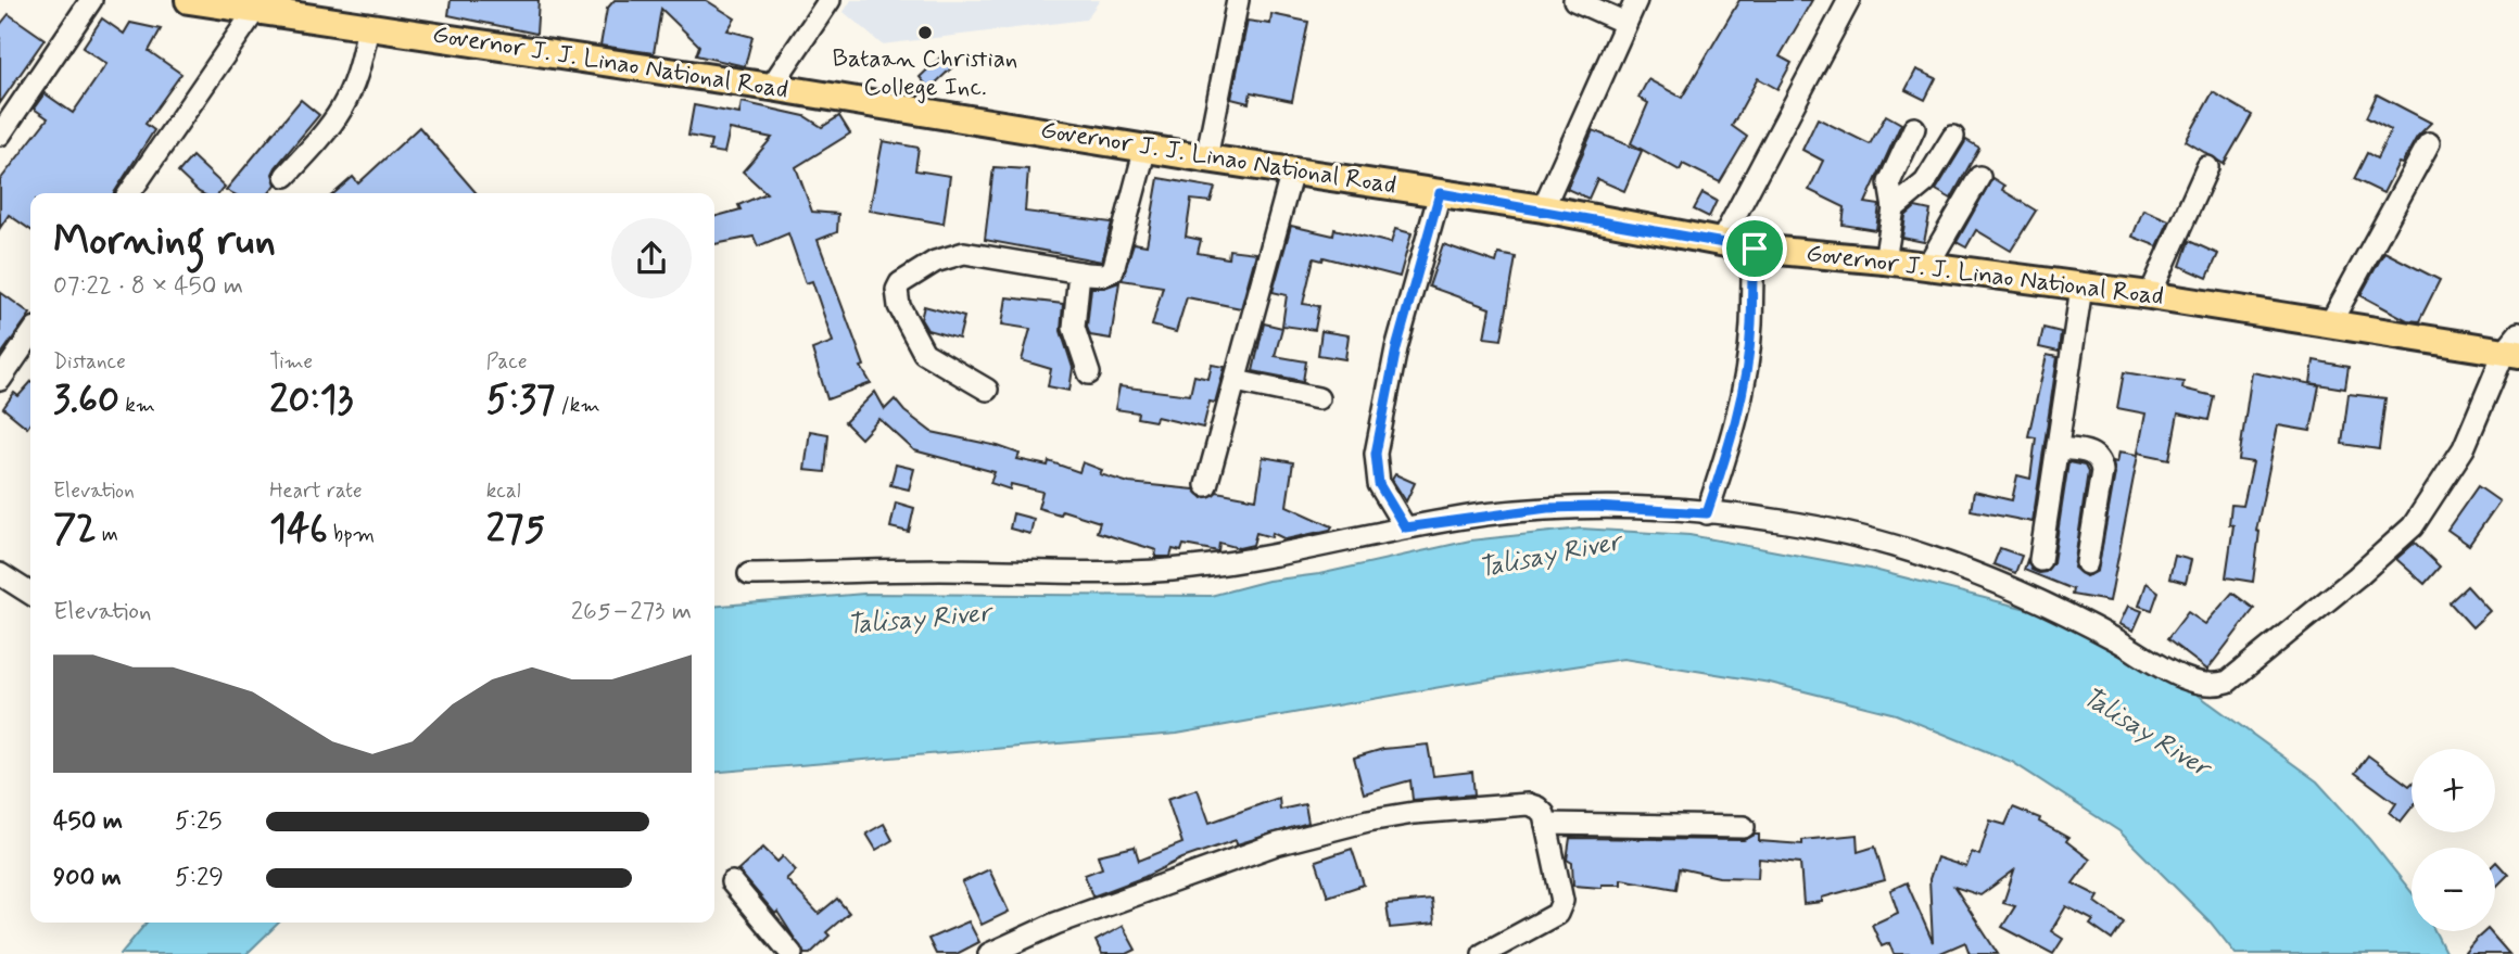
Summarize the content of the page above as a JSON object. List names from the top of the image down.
{
  "streets": {
    "main road": ["Governor J. J. Linao National Road"]
  },
  "water": ["Talisay River"],
  "places": ["Bataan Christian College Inc."],
  "page": {
    "heading": ["Morning run", "07:22 · 8 × 450 m"],
    "stats": [
      ["Distance", "3.60 km"],
      ["Time", "20:13"],
      ["Pace", "5:37 /km"],
      ["Elevation", "72 m"],
      ["Heart rate", "146 bpm"],
      ["kcal", "275"]
    ],
    "chart": ["Elevation", "265–273 m"],
    "map_buttons": ["+", "−"],
    "list": [
      {
        "name": "450 m",
        "note": "5:25"
      },
      {
        "name": "900 m",
        "note": "5:29"
      }
    ]
  }
}
